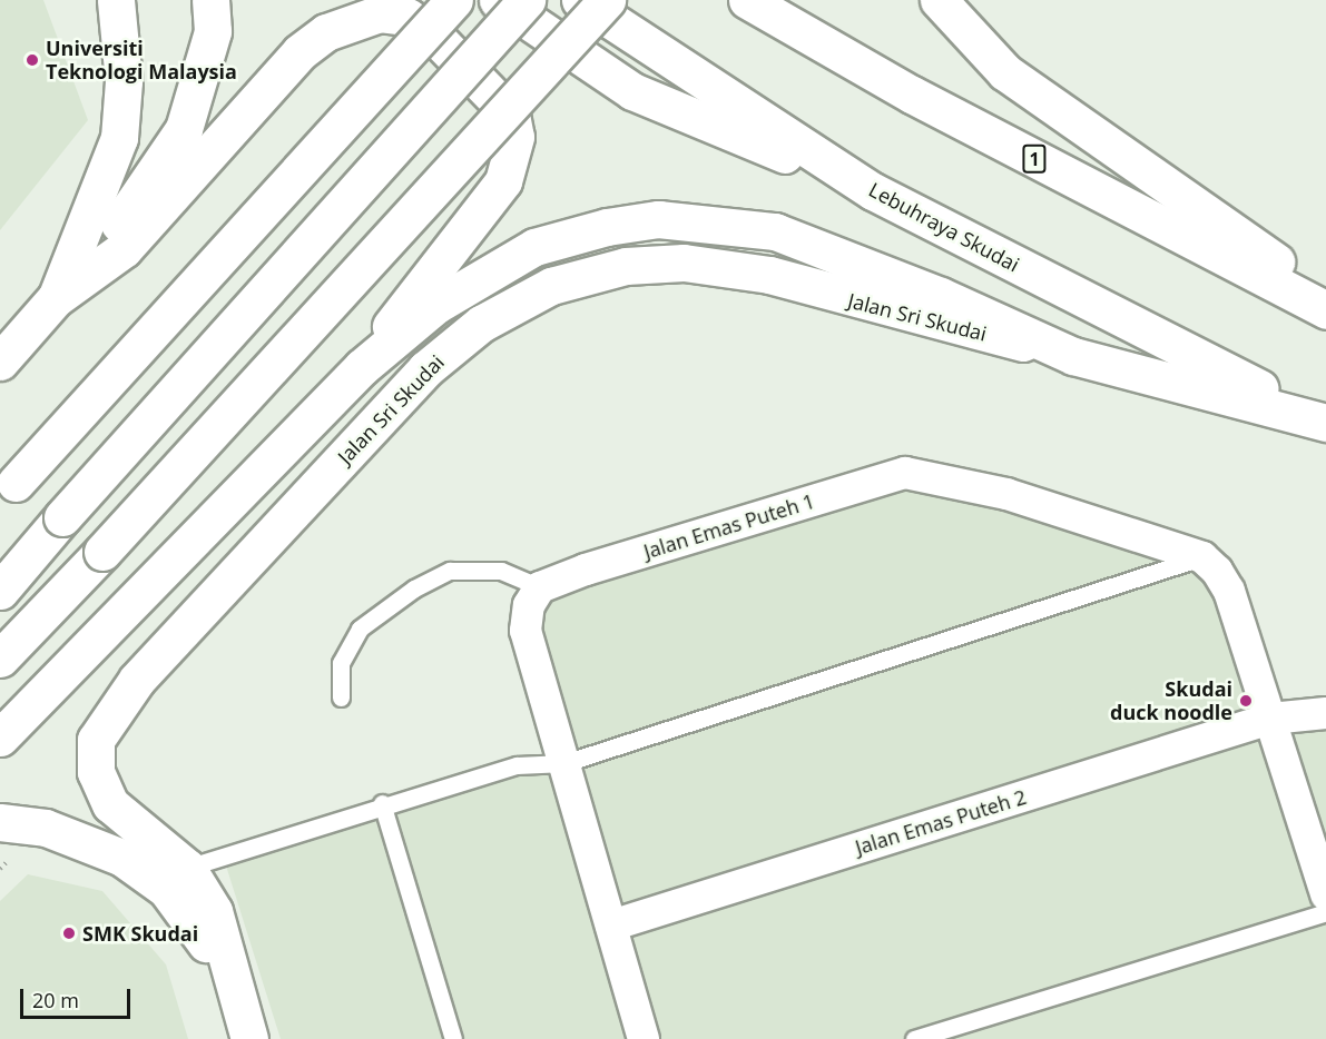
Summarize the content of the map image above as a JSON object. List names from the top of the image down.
{
  "streets": {
    "main road": ["1", "Lebuhraya Skudai", "Jalan Sri Skudai"],
    "street": ["Jalan Emas Puteh 1", "Jalan Emas Puteh 2"]
  },
  "places": ["Universiti Teknologi Malaysia", "Skudai duck noodle", "SMK Skudai"],
  "scale_bar": "20 m"
}
